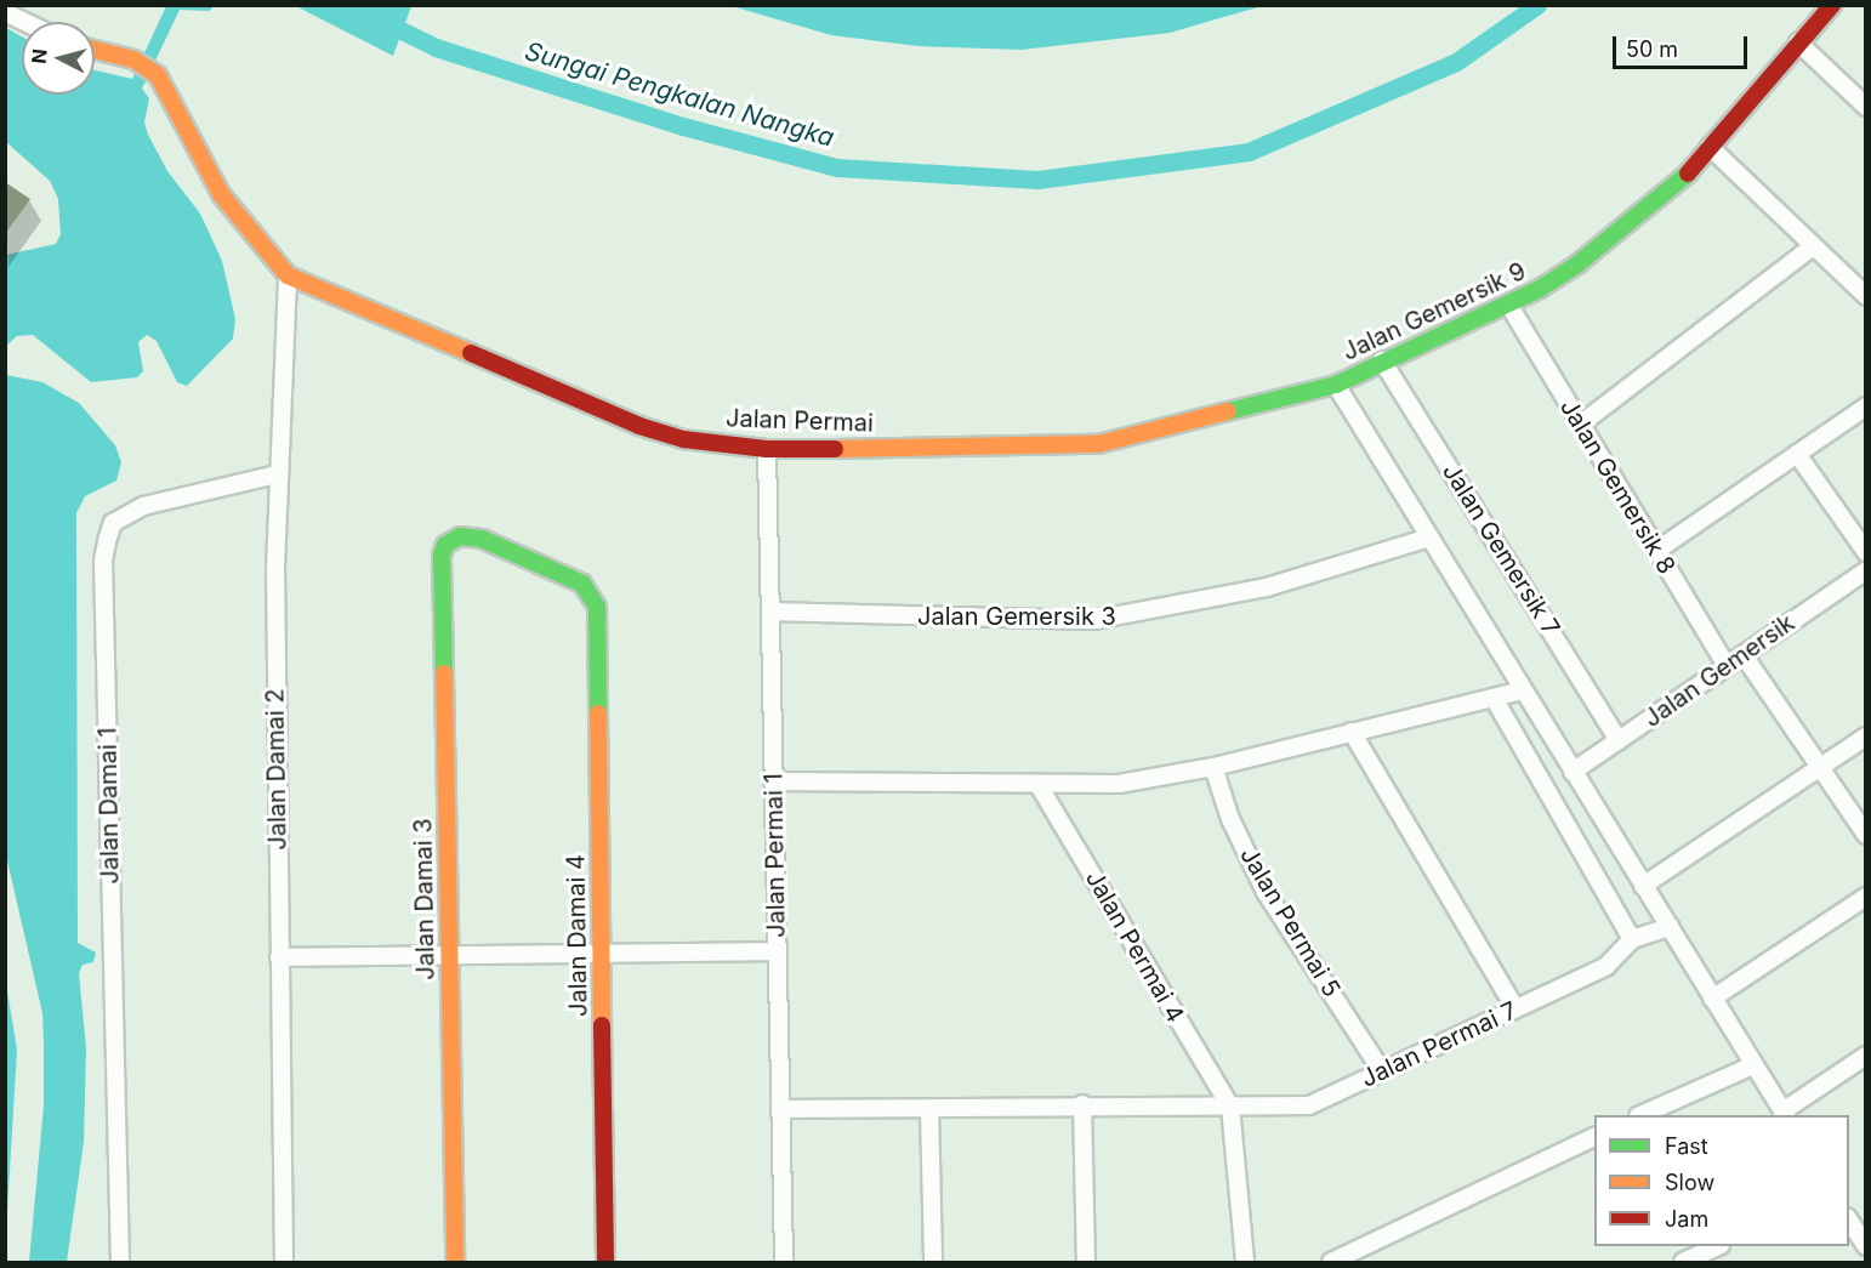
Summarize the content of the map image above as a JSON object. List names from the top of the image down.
{
  "streets": {
    "street": [
      "Jalan Gemersik 9",
      "Jalan Permai",
      "Jalan Gemersik 8",
      "Jalan Gemersik 7",
      "Jalan Gemersik 3",
      "Jalan Gemersik",
      "Jalan Damai 2",
      "Jalan Damai 1",
      "Jalan Permai 1",
      "Jalan Damai 3",
      "Jalan Permai 5",
      "Jalan Damai 4",
      "Jalan Permai 4",
      "Jalan Permai 7"
    ]
  },
  "crossings": [
    ["Jalan Gemersik 9", "Jalan Permai"],
    ["Jalan Gemersik 9", "Jalan Gemersik 8"],
    ["Jalan Gemersik 9", "Jalan Gemersik 7"],
    ["Jalan Permai", "Jalan Damai 2"],
    ["Jalan Permai", "Jalan Permai 1"],
    ["Jalan Gemersik 8", "Jalan Gemersik"],
    ["Jalan Gemersik 7", "Jalan Gemersik"],
    ["Jalan Gemersik 3", "Jalan Permai 1"],
    ["Jalan Damai 2", "Jalan Damai 1"],
    ["Jalan Permai 1", "Jalan Permai 7"],
    ["Jalan Damai 3", "Jalan Damai 4"],
    ["Jalan Permai 5", "Jalan Permai 7"],
    ["Jalan Permai 4", "Jalan Permai 7"]
  ],
  "water": ["Sungai Pengkalan Nangka"],
  "legend": ["Fast", "Slow", "Jam"],
  "scale_bar": "50 m",
  "north": "left"
}
